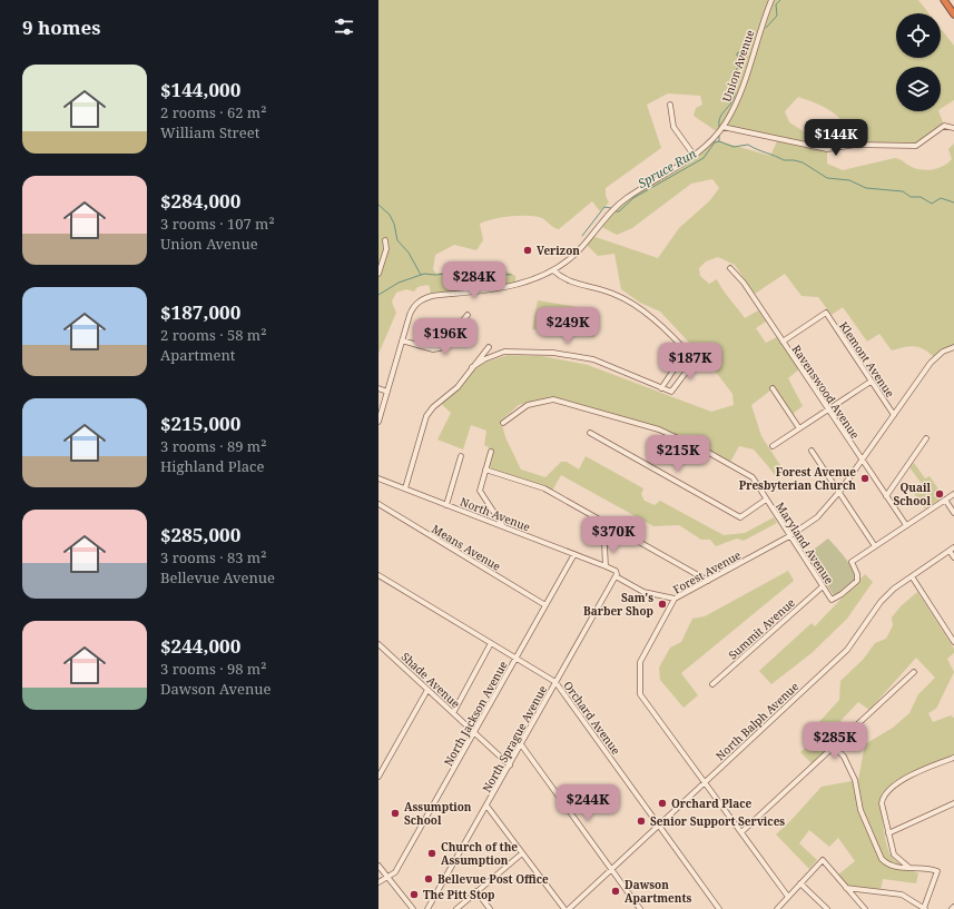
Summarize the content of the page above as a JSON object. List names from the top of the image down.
{
  "streets": {
    "street": [
      "Union Avenue",
      "Klemont Avenue",
      "Ravenswood Avenue",
      "North Avenue",
      "Maryland Avenue",
      "Means Avenue",
      "Forest Avenue",
      "Summit Avenue",
      "Shade Avenue",
      "North Jackson Avenue",
      "Orchard Avenue",
      "North Balph Avenue",
      "North Sprague Avenue"
    ]
  },
  "crossings": [
    ["Klemont Avenue", "Ravenswood Avenue"],
    ["Klemont Avenue", "Forest Avenue"],
    ["Ravenswood Avenue", "Forest Avenue"],
    ["North Avenue", "North Jackson Avenue"],
    ["Maryland Avenue", "Forest Avenue"],
    ["Maryland Avenue", "Summit Avenue"],
    ["Means Avenue", "North Jackson Avenue"],
    ["Forest Avenue", "North Balph Avenue"],
    ["Shade Avenue", "North Jackson Avenue"],
    ["Shade Avenue", "North Sprague Avenue"],
    ["North Jackson Avenue", "Orchard Avenue"],
    ["Orchard Avenue", "North Balph Avenue"],
    ["Orchard Avenue", "North Sprague Avenue"]
  ],
  "water": ["Spruce Run"],
  "places": [
    "Verizon",
    "Forest Avenue Presbyterian Church",
    "Quail School",
    "Sam's Barber Shop",
    "Orchard Place",
    "Assumption School",
    "Senior Support Services",
    "Church of the Assumption",
    "Bellevue Post Office",
    "Dawson Apartments",
    "The Pitt Stop"
  ],
  "page": {
    "heading": "9 homes",
    "list": [
      {
        "name": "$144,000",
        "note": "2 rooms · 62 m² · William Street"
      },
      {
        "name": "$284,000",
        "note": "3 rooms · 107 m² · Union Avenue"
      },
      {
        "name": "$187,000",
        "note": "2 rooms · 58 m² · Apartment"
      },
      {
        "name": "$215,000",
        "note": "3 rooms · 89 m² · Highland Place"
      },
      {
        "name": "$285,000",
        "note": "3 rooms · 83 m² · Bellevue Avenue"
      },
      {
        "name": "$244,000",
        "note": "3 rooms · 98 m² · Dawson Avenue"
      }
    ],
    "price": [
      "$144K",
      "$284K",
      "$249K",
      "$196K",
      "$187K",
      "$215K",
      "$370K",
      "$285K",
      "$244K"
    ]
  }
}
